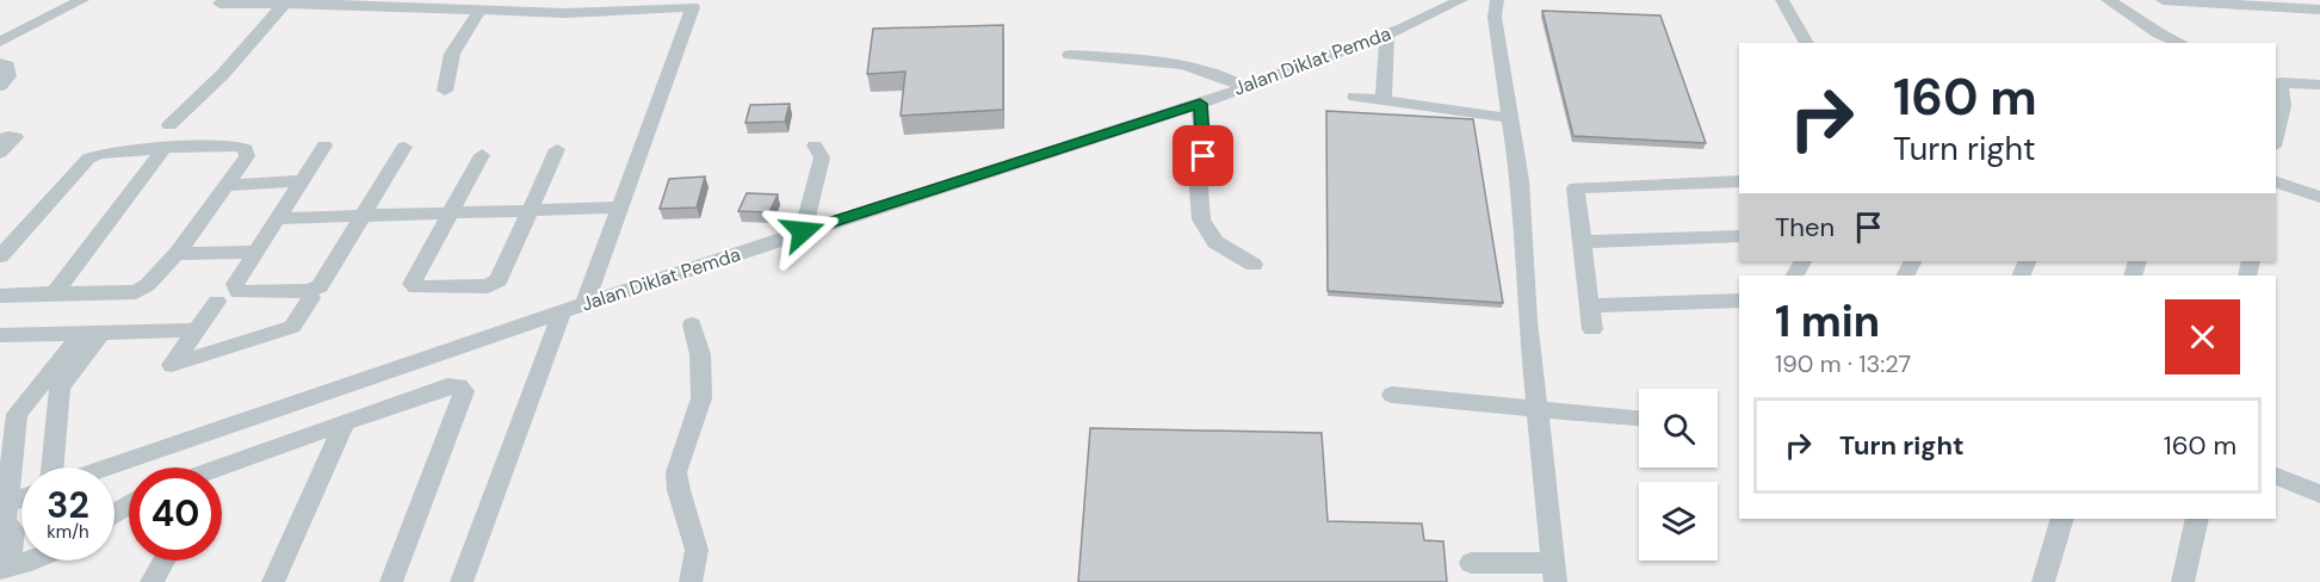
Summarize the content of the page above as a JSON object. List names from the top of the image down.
{
  "streets": {
    "street": ["Jalan Diklat Pemda"]
  },
  "page": {
    "turn": ["160 m", "Turn right"],
    "then": "Then",
    "heading": ["1 min", "190 m · 13:27"],
    "list": [
      {
        "name": "Turn right",
        "value": "160 m"
      }
    ],
    "speed": "32 km/h",
    "limit": "40"
  }
}
